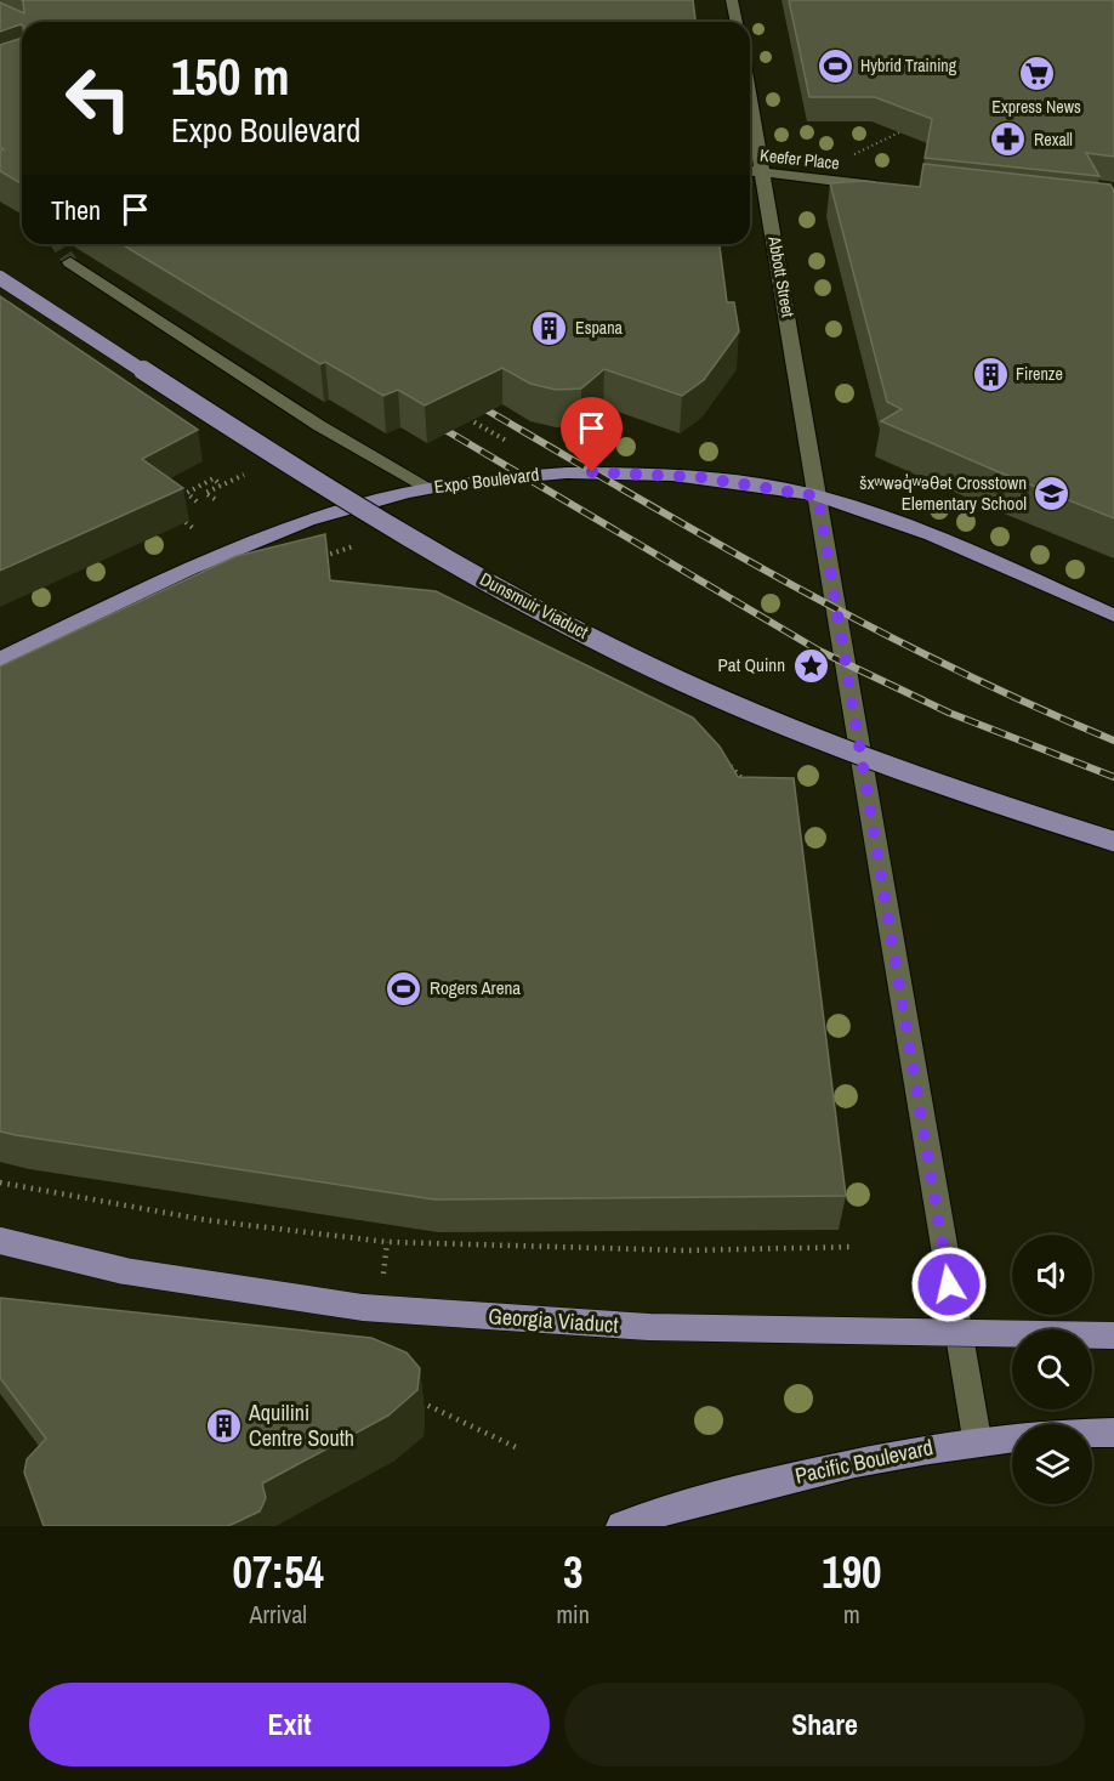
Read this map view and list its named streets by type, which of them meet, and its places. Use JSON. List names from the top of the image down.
{
  "streets": {
    "main road": [
      "Expo Boulevard",
      "Dunsmuir Viaduct",
      "Georgia Viaduct",
      "Pacific Boulevard"
    ],
    "street": ["Keefer Place", "Abbott Street"]
  },
  "crossings": [
    ["Keefer Place", "Abbott Street"],
    ["Abbott Street", "Expo Boulevard"],
    ["Abbott Street", "Pacific Boulevard"]
  ],
  "places": {
    "sports": ["Hybrid Training", "Rogers Arena"],
    "supermarket": ["Express News"],
    "pharmacy": ["Rexall"],
    "building": ["Espana", "Firenze", "Aquilini Centre South"],
    "school or university": ["šxʷwəq̓ʷəθət Crosstown Elementary School"],
    "place": ["Pat Quinn"]
  },
  "page": {
    "turn": ["150 m", "Expo Boulevard"],
    "then": "Then",
    "eta": [
      "07:54",
      "Arrival",
      "3",
      "min",
      "190",
      "m"
    ],
    "buttons": ["Exit", "Share"]
  }
}
